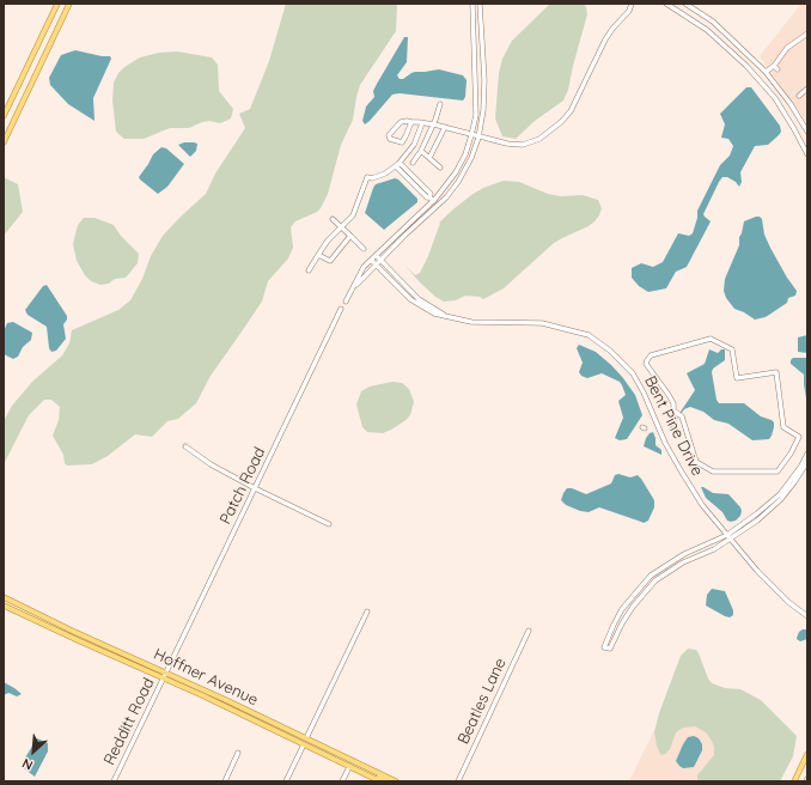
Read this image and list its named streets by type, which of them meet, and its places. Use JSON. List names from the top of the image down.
{
  "streets": {
    "main road": ["Hoffner Avenue"],
    "street": [
      "Bent Pine Drive",
      "Patch Road",
      "Beatles Lane",
      "Redditt Road"
    ]
  },
  "crossings": [
    ["Patch Road", "Hoffner Avenue"],
    ["Patch Road", "Redditt Road"],
    ["Hoffner Avenue", "Redditt Road"]
  ],
  "north": "bottom left"
}
